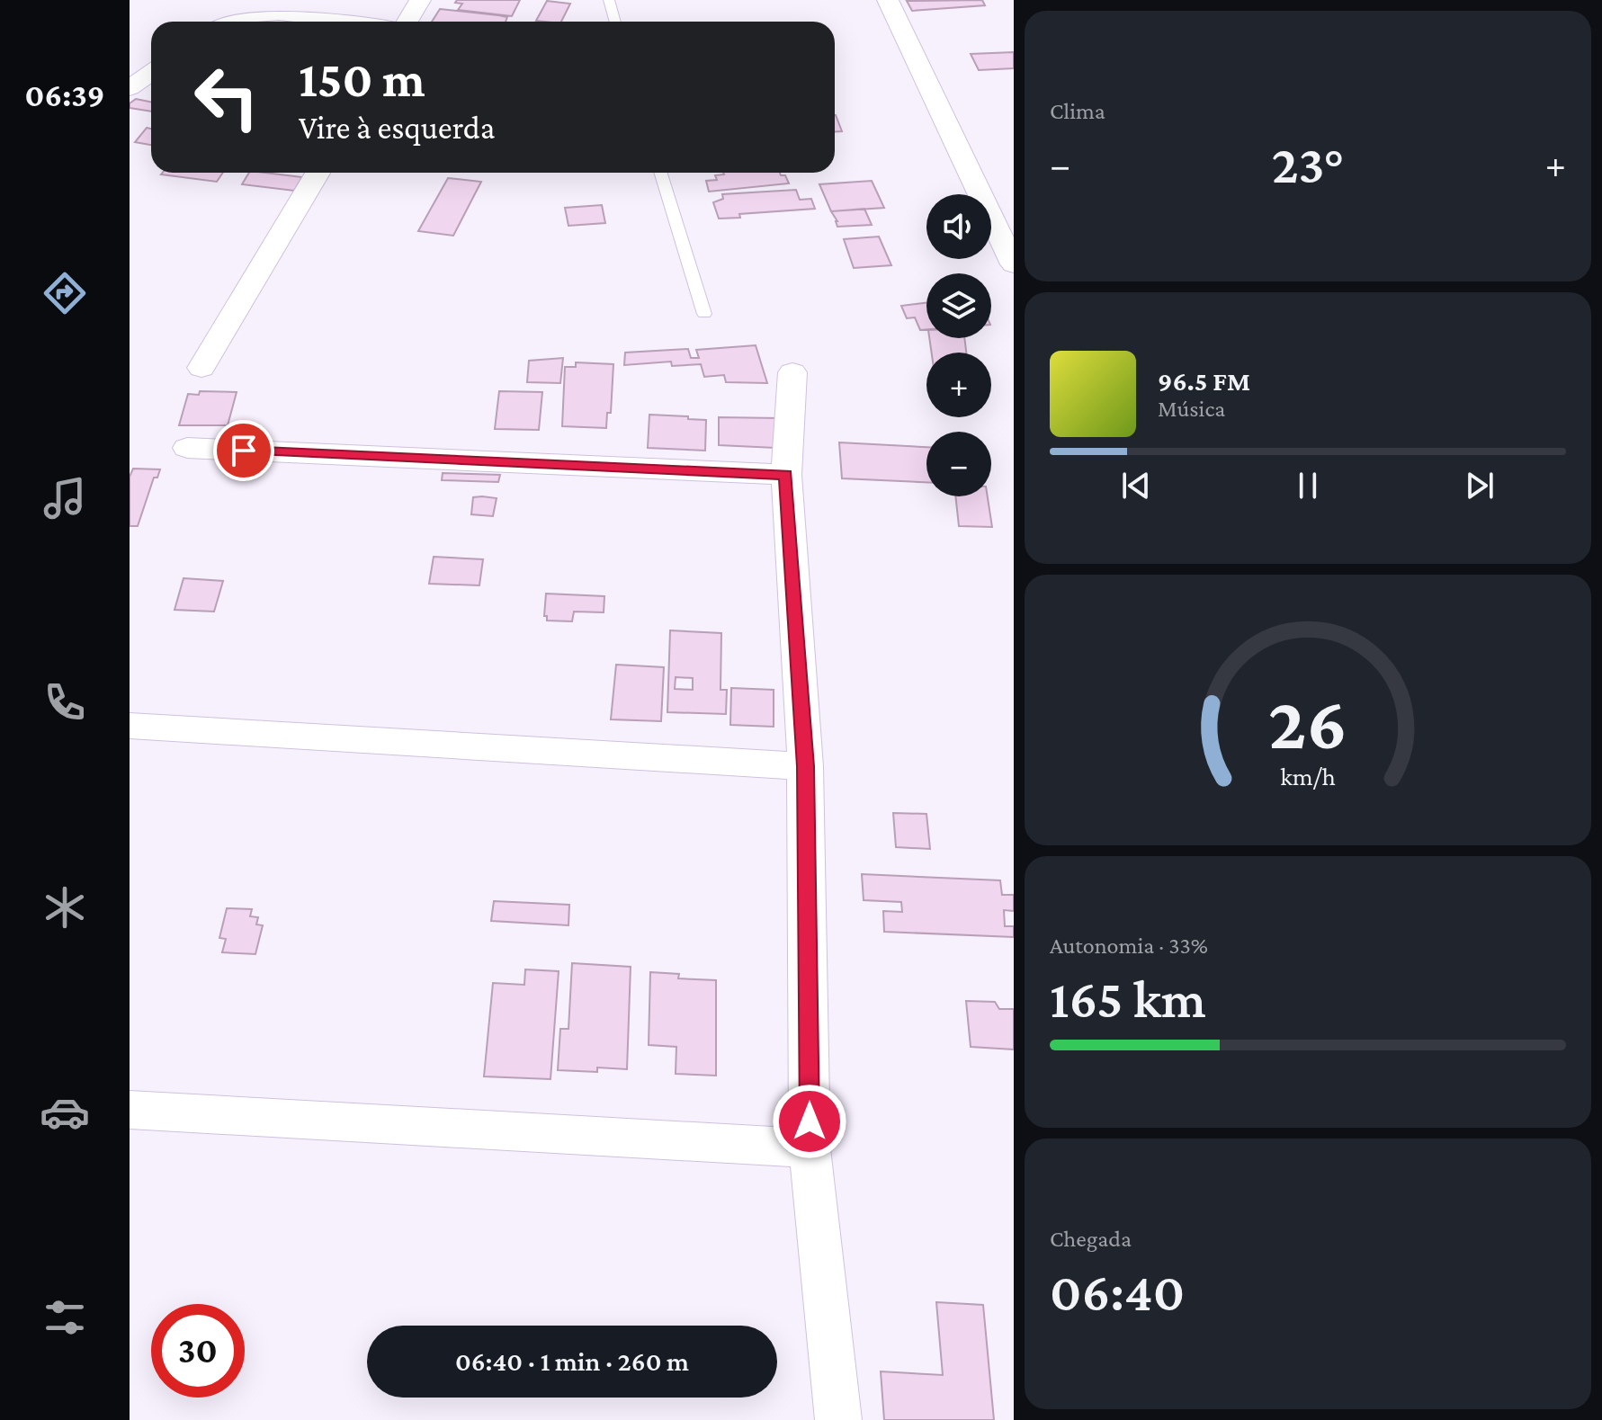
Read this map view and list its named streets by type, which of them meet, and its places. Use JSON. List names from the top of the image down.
{
  "page": {
    "tabs": "06:39",
    "tile": [
      "Clima",
      ["Autonomia · 33%", "165 km"],
      ["Chegada", "06:40"]
    ],
    "turn": ["150 m", "Vire à esquerda"],
    "heat": ["−", "23°", "+"],
    "map_buttons": ["+", "−"],
    "song": ["96.5 FM", "Música"],
    "limit": "30",
    "trip": "06:40 · 1 min · 260 m",
    "gauge": ["26", "km/h"]
  }
}
